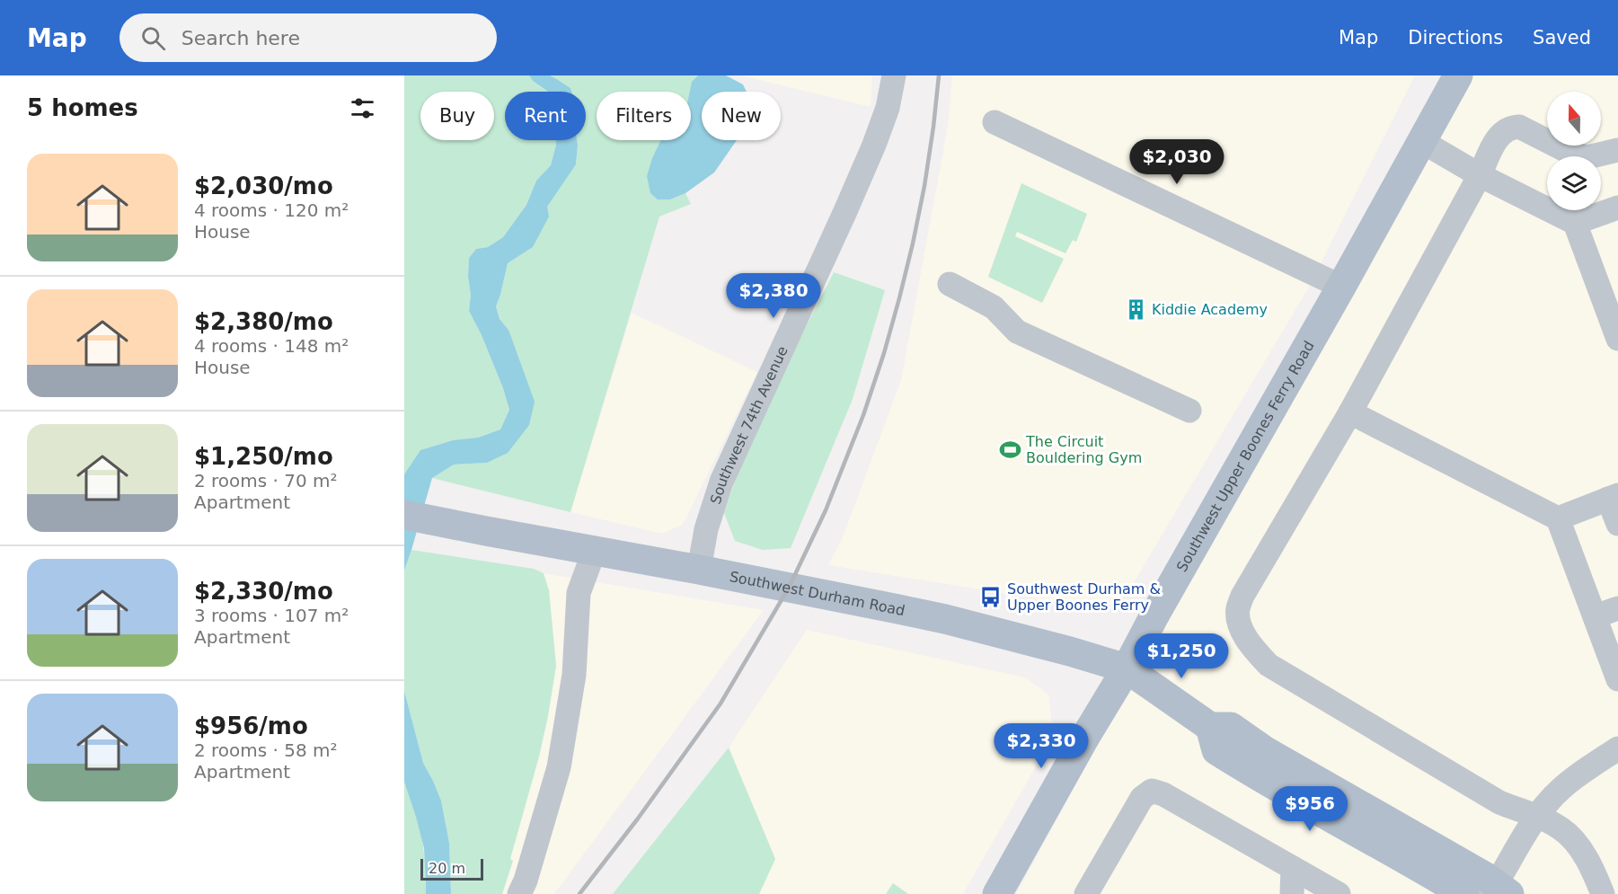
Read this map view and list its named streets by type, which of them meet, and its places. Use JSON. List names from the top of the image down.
{
  "streets": {
    "main road": ["Southwest Upper Boones Ferry Road", "Southwest Durham Road"],
    "street": ["Southwest 74th Avenue"]
  },
  "crossings": [
    ["Southwest 74th Avenue", "Southwest Durham Road"],
    ["Southwest Upper Boones Ferry Road", "Southwest Durham Road"]
  ],
  "places": {
    "building": ["Kiddie Academy"],
    "sports": ["The Circuit Bouldering Gym"],
    "bus stop": ["Southwest Durham & Upper Boones Ferry"]
  },
  "scale_bar": "20 m",
  "north": "top",
  "page": {
    "header": "Map",
    "search": "Search here",
    "nav": ["Map", "Directions", "Saved"],
    "heading": "5 homes",
    "chip": [
      "Buy",
      "Rent",
      "Filters",
      "New"
    ],
    "price": [
      "$2,030",
      "$2,380",
      "$1,250",
      "$2,330",
      "$956"
    ],
    "list": [
      {
        "name": "$2,030/mo",
        "note": "4 rooms · 120 m² · House"
      },
      {
        "name": "$2,380/mo",
        "note": "4 rooms · 148 m² · House"
      },
      {
        "name": "$1,250/mo",
        "note": "2 rooms · 70 m² · Apartment"
      },
      {
        "name": "$2,330/mo",
        "note": "3 rooms · 107 m² · Apartment"
      },
      {
        "name": "$956/mo",
        "note": "2 rooms · 58 m² · Apartment"
      }
    ],
    "scale": "20 m"
  }
}
